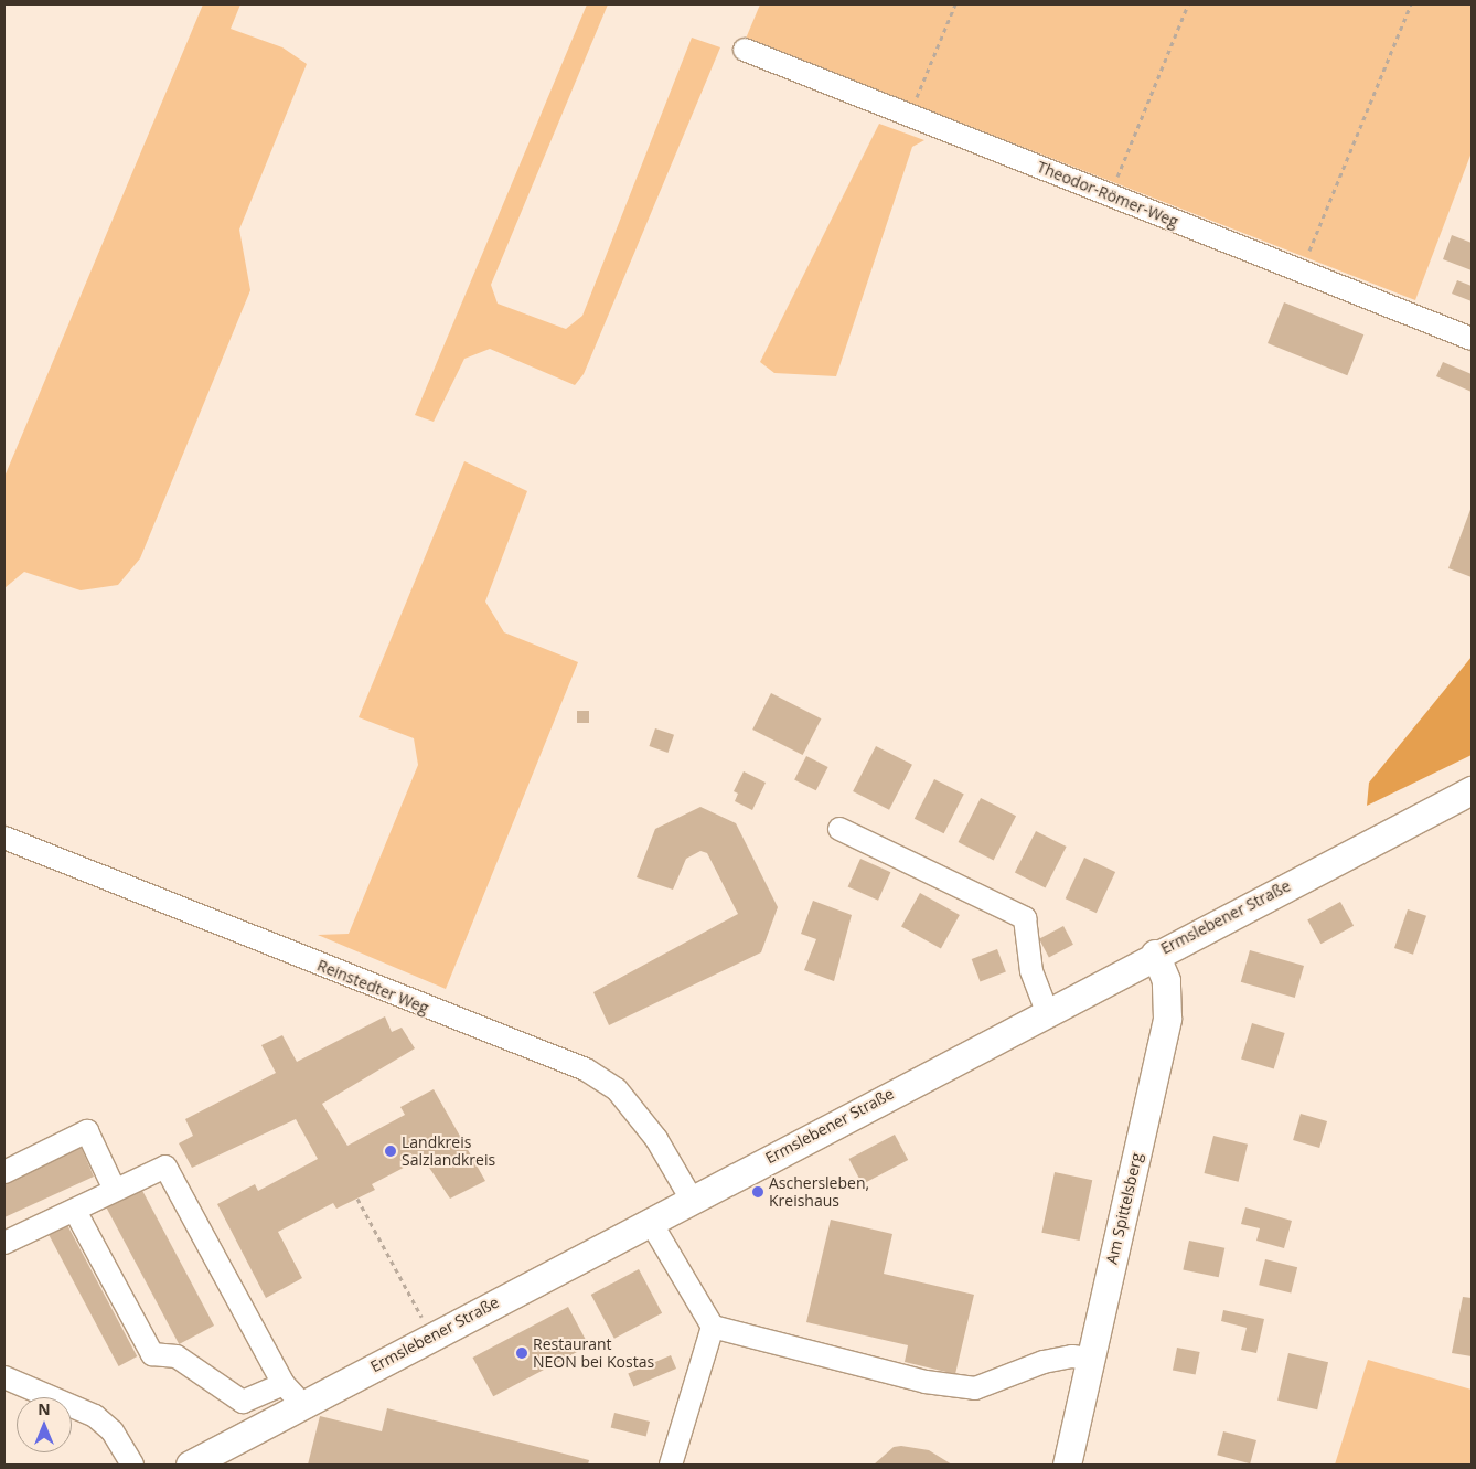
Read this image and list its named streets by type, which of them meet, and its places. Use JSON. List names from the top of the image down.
{
  "streets": {
    "main road": ["Ermslebener Straße", "Am Spittelsberg"],
    "street": ["Theodor-Römer-Weg", "Reinstedter Weg"]
  },
  "crossings": [
    ["Ermslebener Straße", "Reinstedter Weg"],
    ["Ermslebener Straße", "Am Spittelsberg"]
  ],
  "places": ["Landkreis Salzlandkreis", "Aschersleben, Kreishaus", "Restaurant NEON bei Kostas"],
  "north": "top"
}
